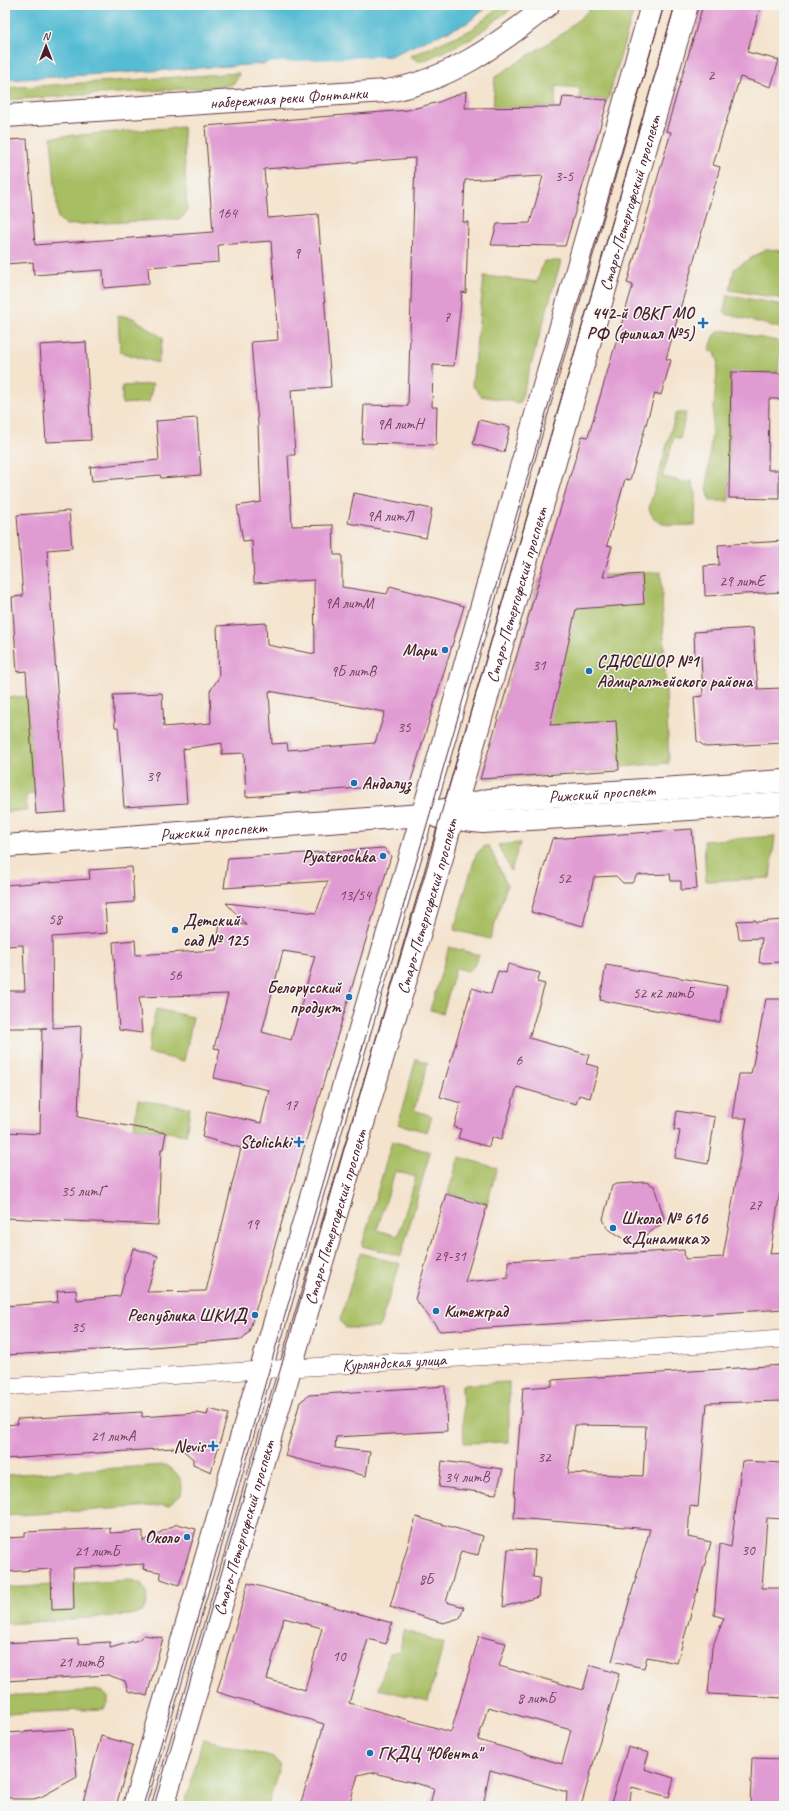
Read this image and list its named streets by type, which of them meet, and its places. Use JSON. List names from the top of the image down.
{
  "streets": {
    "main road": ["набережная реки Фонтанки", "Старо-Петергофский проспект", "Рижский проспект"],
    "street": ["Курляндская улица"]
  },
  "crossings": [
    ["Старо-Петергофский проспект", "Рижский проспект"],
    ["Старо-Петергофский проспект", "Курляндская улица"]
  ],
  "places": {
    "health": ["442-й ОВКГ МО РФ (филиал №5)", "Stolichki", "Nevis"],
    "other": [
      "Мари",
      "СДЮСШОР №1 Адмиралтейского района",
      "Андалуз",
      "Pyaterochka",
      "Детский сад № 125",
      "Белорусский продукт",
      "Школа № 616 «Динамика»",
      "Китежград",
      "Республика ШКИД",
      "Около",
      "ГКДЦ \"Ювента\""
    ]
  },
  "house_numbers": [
    "2",
    "3-5",
    "164",
    "9",
    "7",
    "9А литН",
    "9А литЛ",
    "29 литЕ",
    "9А литМ",
    "31",
    "9Б литВ",
    "35",
    "39",
    "52",
    "13/54",
    "58",
    "56",
    "52 к2 литБ",
    "6",
    "17",
    "35 литГ",
    "27",
    "19",
    "29-31",
    "35",
    "21 литА",
    "32",
    "34 литВ",
    "30",
    "21 литБ",
    "8Б",
    "10",
    "21 литВ",
    "8 литБ"
  ],
  "north": "top"
}
